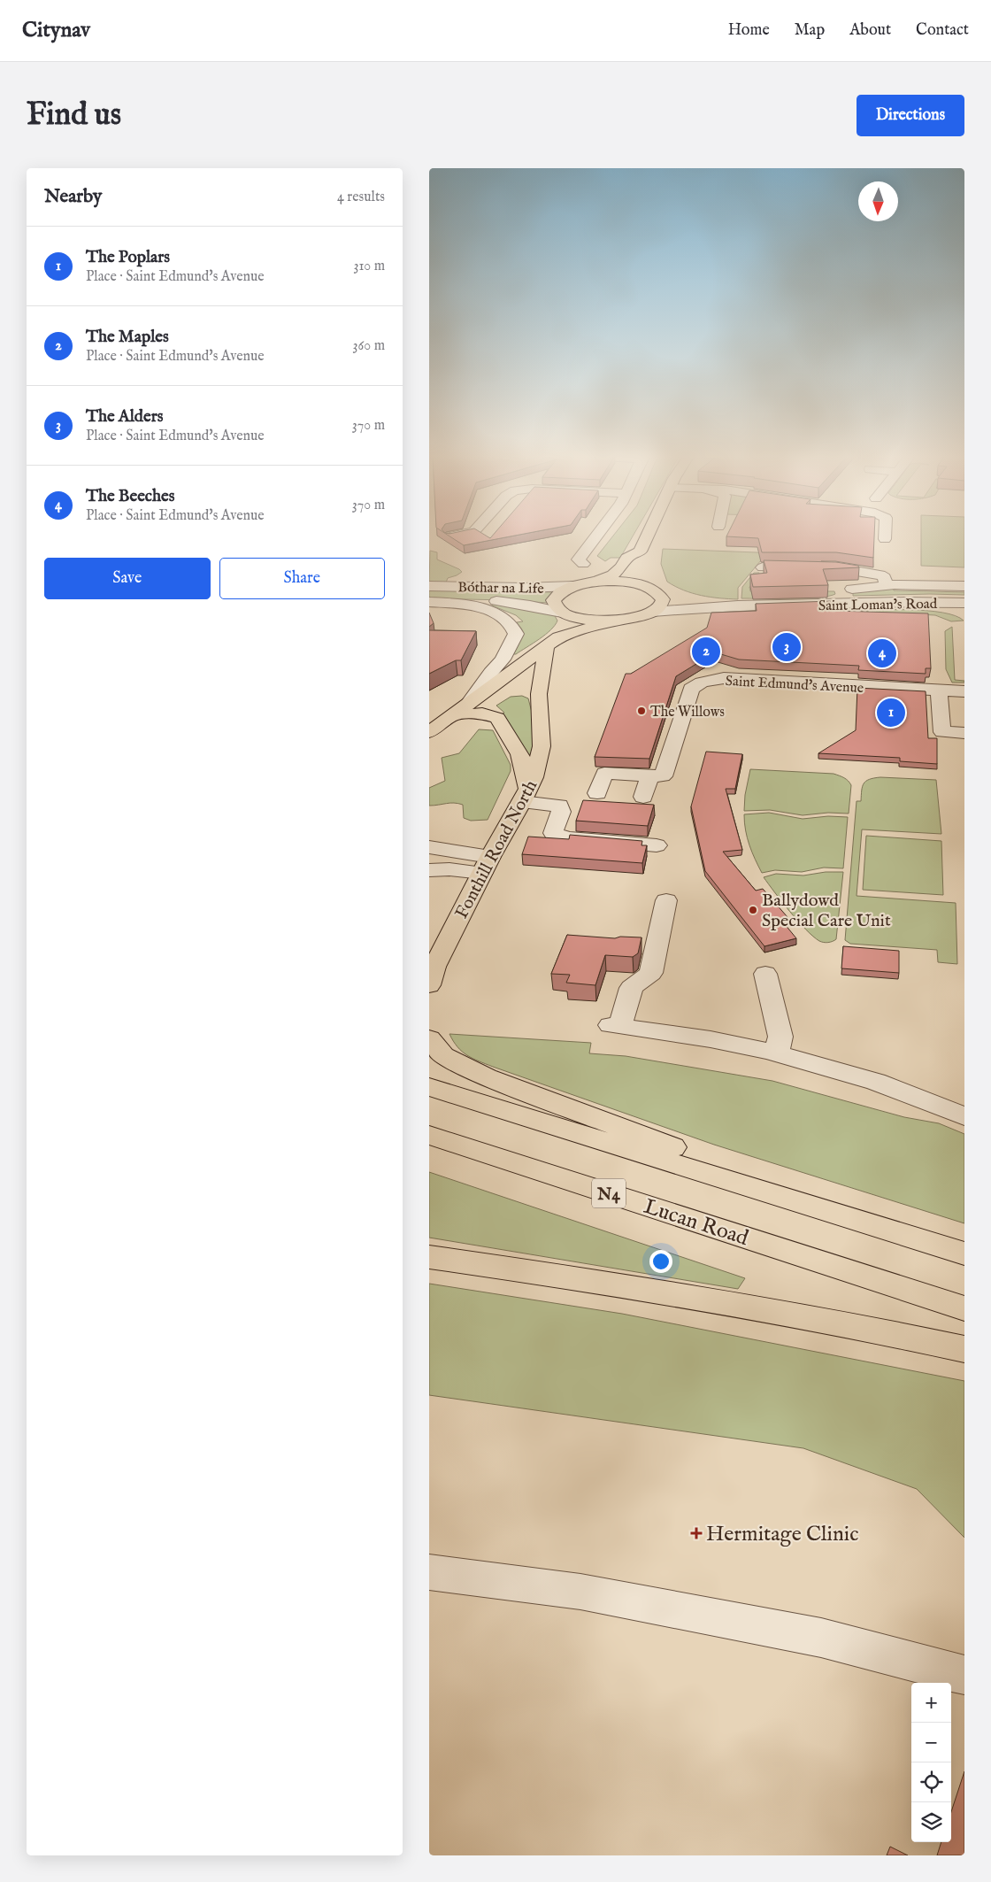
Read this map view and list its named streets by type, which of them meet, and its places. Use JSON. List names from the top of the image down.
{
  "streets": {
    "main road": ["Fonthill Road North", "N4", "Lucan Road"],
    "street": ["Bóthar na Life", "Saint Loman's Road", "Saint Edmund's Avenue"]
  },
  "crossings": [
    ["Bóthar na Life", "Fonthill Road North"],
    ["Saint Loman's Road", "Fonthill Road North"]
  ],
  "places": {
    "other": ["The Willows", "Ballydowd Special Care Unit"],
    "health": ["Hermitage Clinic"]
  },
  "north": "bottom",
  "page": {
    "header": "Citynav",
    "nav": [
      "Home",
      "Map",
      "About",
      "Contact"
    ],
    "buttons": [
      "Directions",
      ["Save", "Share"]
    ],
    "title": "Find us",
    "heading": ["Nearby", "4 results"],
    "list": [
      {
        "mark": "1",
        "name": "The Poplars",
        "note": "Place · Saint Edmund's Avenue",
        "value": "310 m"
      },
      {
        "mark": "2",
        "name": "The Maples",
        "note": "Place · Saint Edmund's Avenue",
        "value": "360 m"
      },
      {
        "mark": "3",
        "name": "The Alders",
        "note": "Place · Saint Edmund's Avenue",
        "value": "370 m"
      },
      {
        "mark": "4",
        "name": "The Beeches",
        "note": "Place · Saint Edmund's Avenue",
        "value": "370 m"
      }
    ],
    "pins": [
      "3",
      "2",
      "4",
      "1"
    ],
    "map_buttons": ["+", "−"]
  }
}
